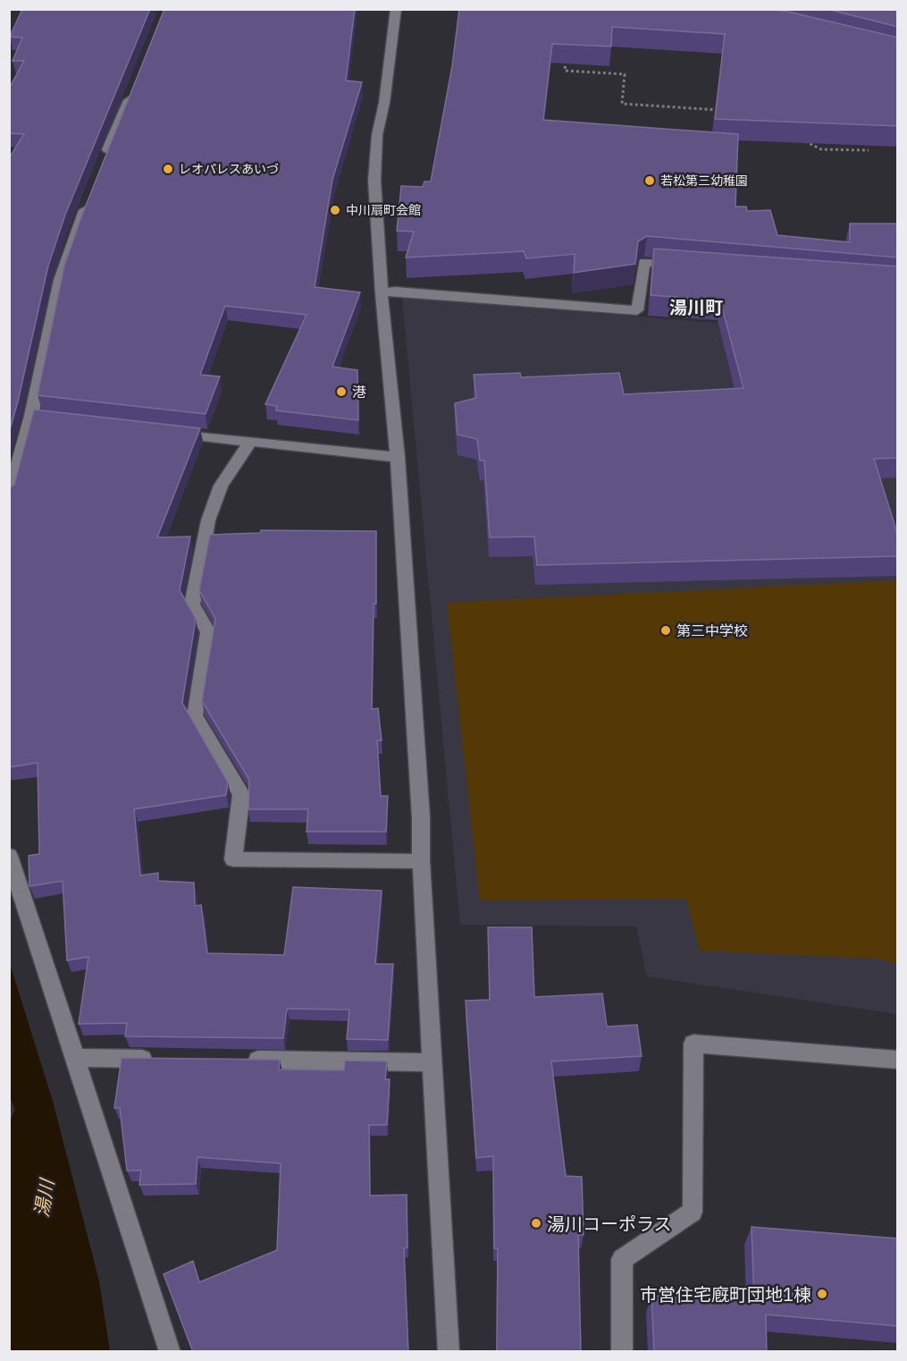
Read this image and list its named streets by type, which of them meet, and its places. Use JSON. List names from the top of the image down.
{
  "districts": ["湯川町"],
  "water": ["湯川"],
  "places": [
    "レオパレスあいづ",
    "若松第三幼稚園",
    "中川扇町会館",
    "港",
    "第三中学校",
    "湯川コーポラス",
    "市営住宅廐町団地1棟"
  ]
}
